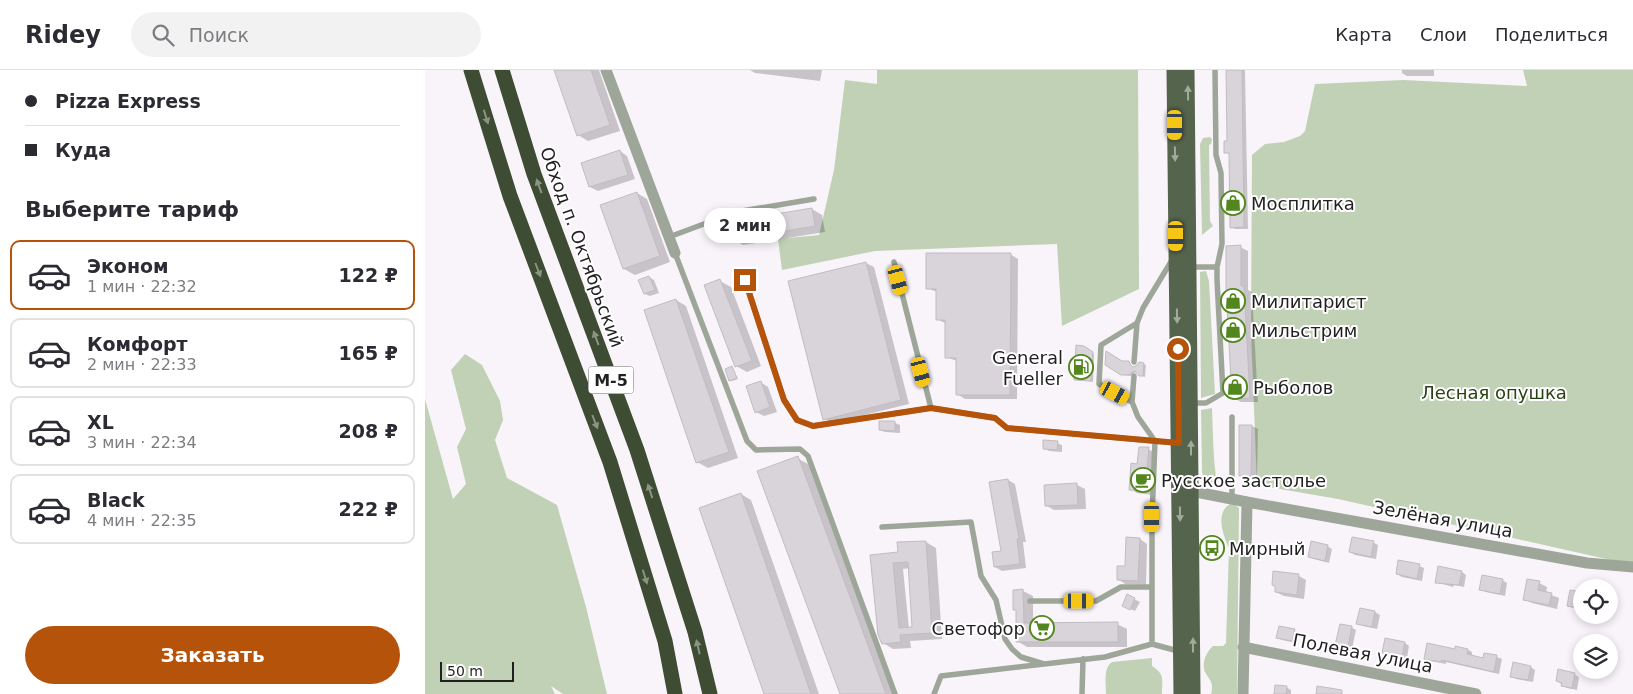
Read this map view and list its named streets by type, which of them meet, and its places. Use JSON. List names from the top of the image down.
{
  "streets": {
    "highway": ["Обход п. Октябрьский", "М-5"],
    "street": ["Зелёная улица", "Полевая улица"]
  },
  "parks": ["Лесная опушка"],
  "places": {
    "shop": [
      "Мосплитка",
      "Милитарист",
      "Мильстрим",
      "Рыболов"
    ],
    "fuel station": ["General Fueller"],
    "cafe": ["Русское застолье"],
    "bus stop": ["Мирный"],
    "supermarket": ["Светофор"]
  },
  "scale_bar": "50 m",
  "page": {
    "header": "Ridey",
    "search": "Поиск",
    "nav": ["Карта", "Слои", "Поделиться"],
    "banner": ["Pizza Express", "Куда"],
    "heading": "Выберите тариф",
    "bubble": "2 мин",
    "list": [
      {
        "name": "Эконом",
        "note": "1 мин · 22:32",
        "value": "122 ₽"
      },
      {
        "name": "Комфорт",
        "note": "2 мин · 22:33",
        "value": "165 ₽"
      },
      {
        "name": "XL",
        "note": "3 мин · 22:34",
        "value": "208 ₽"
      },
      {
        "name": "Black",
        "note": "4 мин · 22:35",
        "value": "222 ₽"
      }
    ],
    "buttons": "Заказать",
    "scale": "50 m"
  }
}
